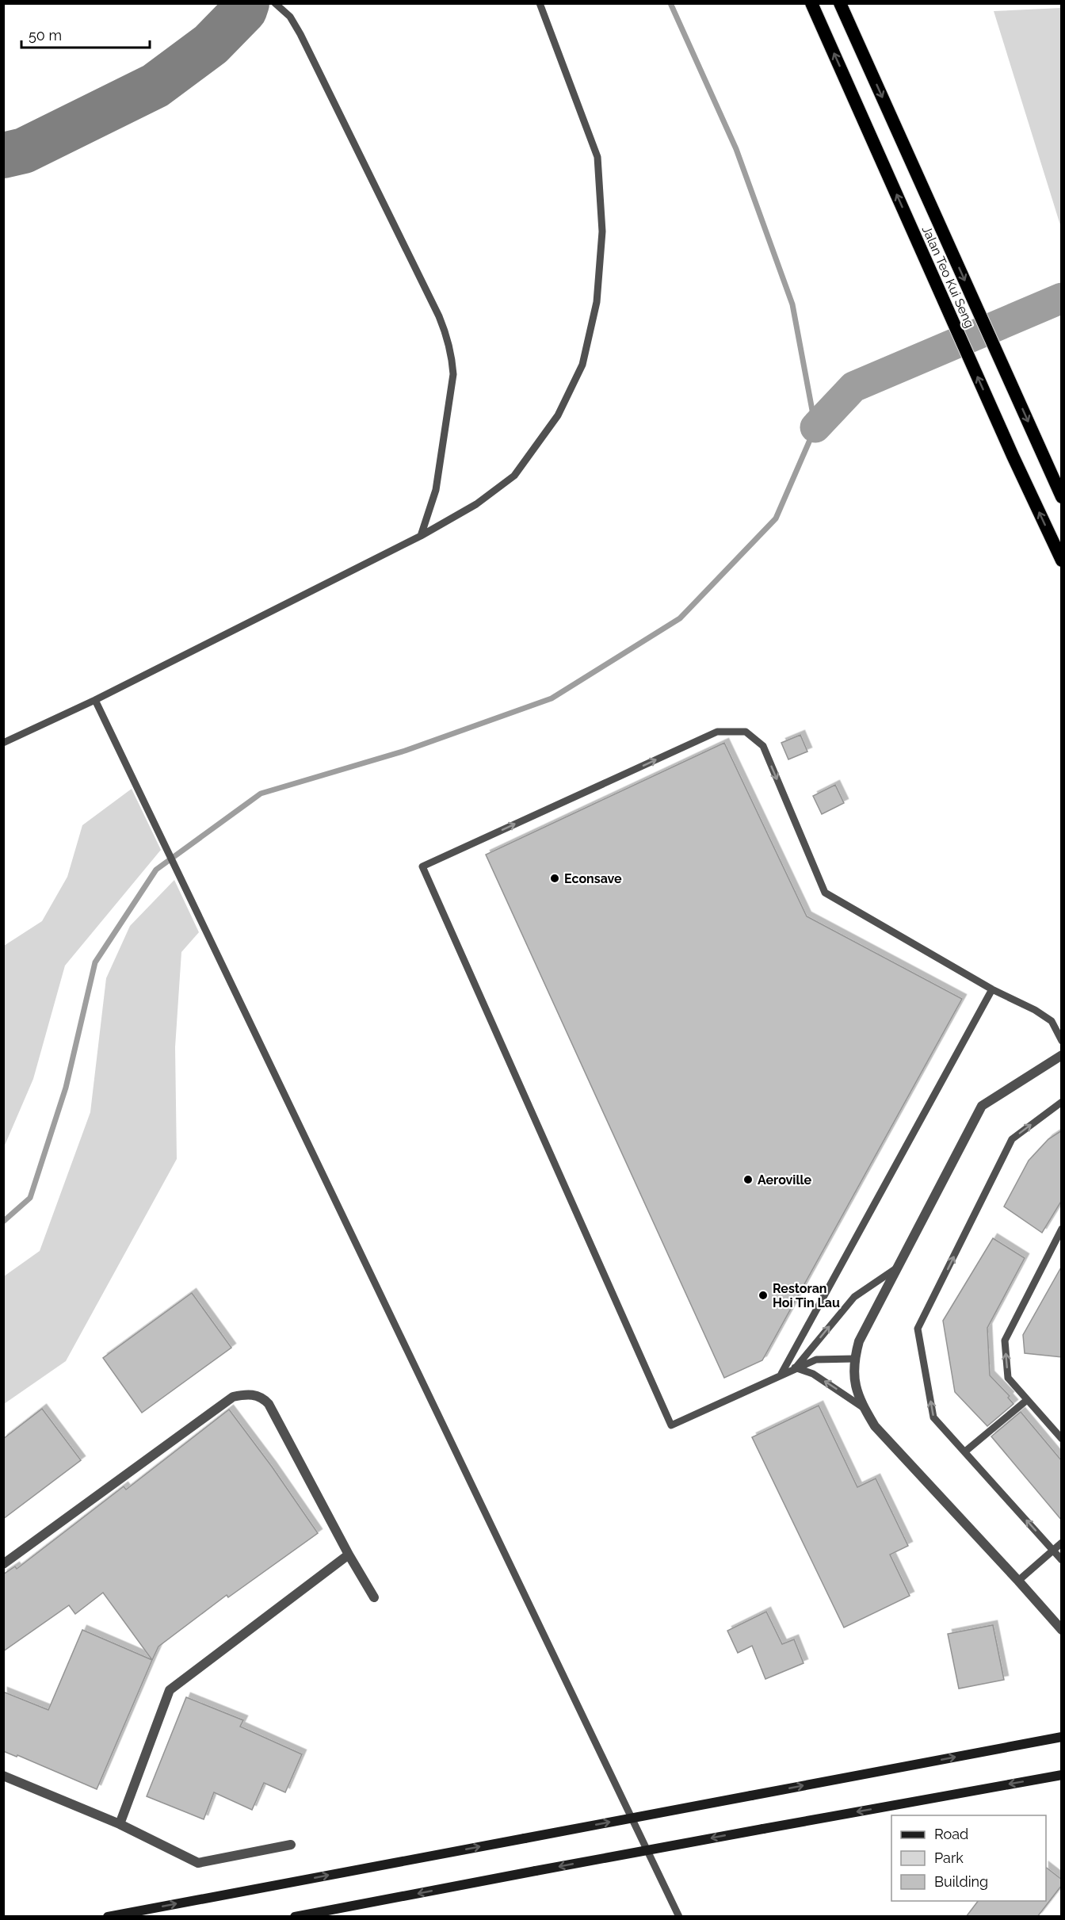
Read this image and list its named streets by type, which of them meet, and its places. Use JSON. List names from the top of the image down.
{
  "streets": {
    "highway": ["Jalan Teo Kui Seng"]
  },
  "places": ["Econsave", "Aeroville", "Restoran Hoi Tin Lau"],
  "legend": ["Road", "Park", "Building"],
  "scale_bar": "50 m"
}
